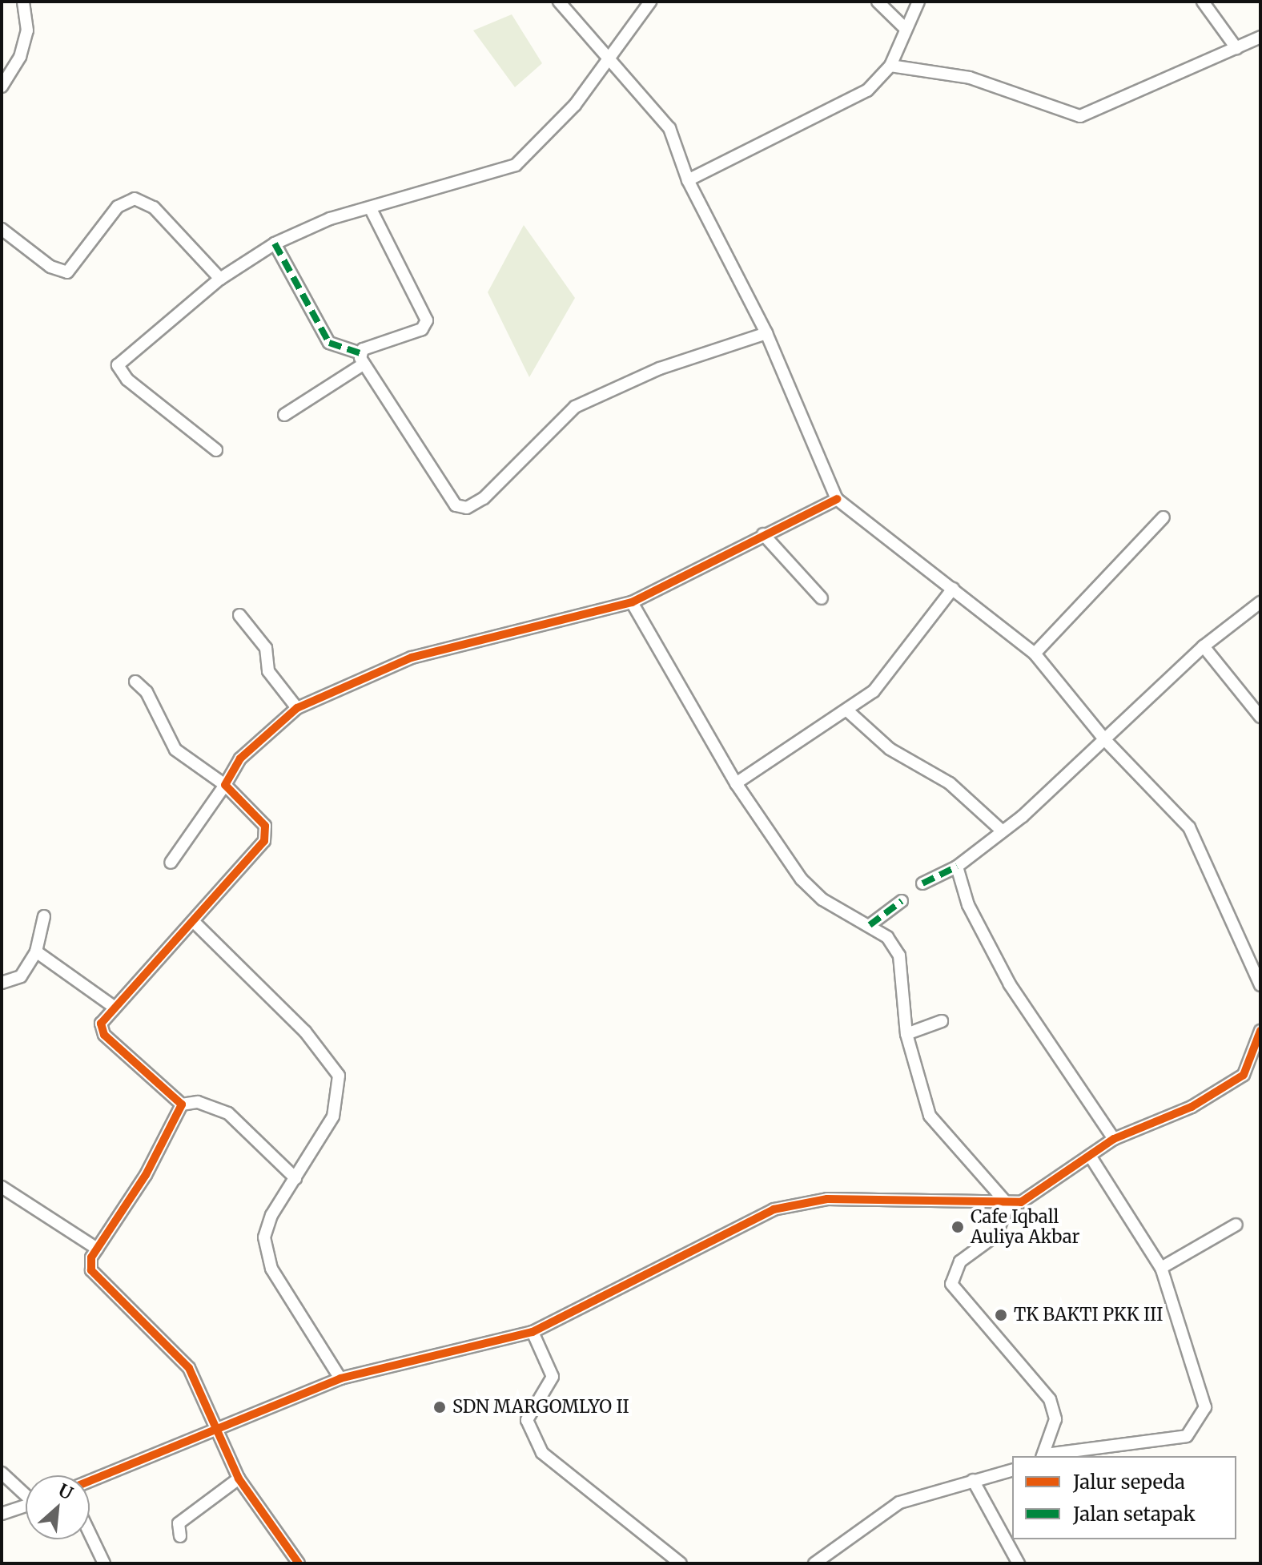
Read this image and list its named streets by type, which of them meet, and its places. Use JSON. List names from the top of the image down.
{
  "places": ["Cafe Iqball Auliya Akbar", "TK BAKTI PKK III", "SDN MARGOMLYO II"],
  "legend": ["Jalur sepeda", "Jalan setapak"],
  "north": "top right"
}
